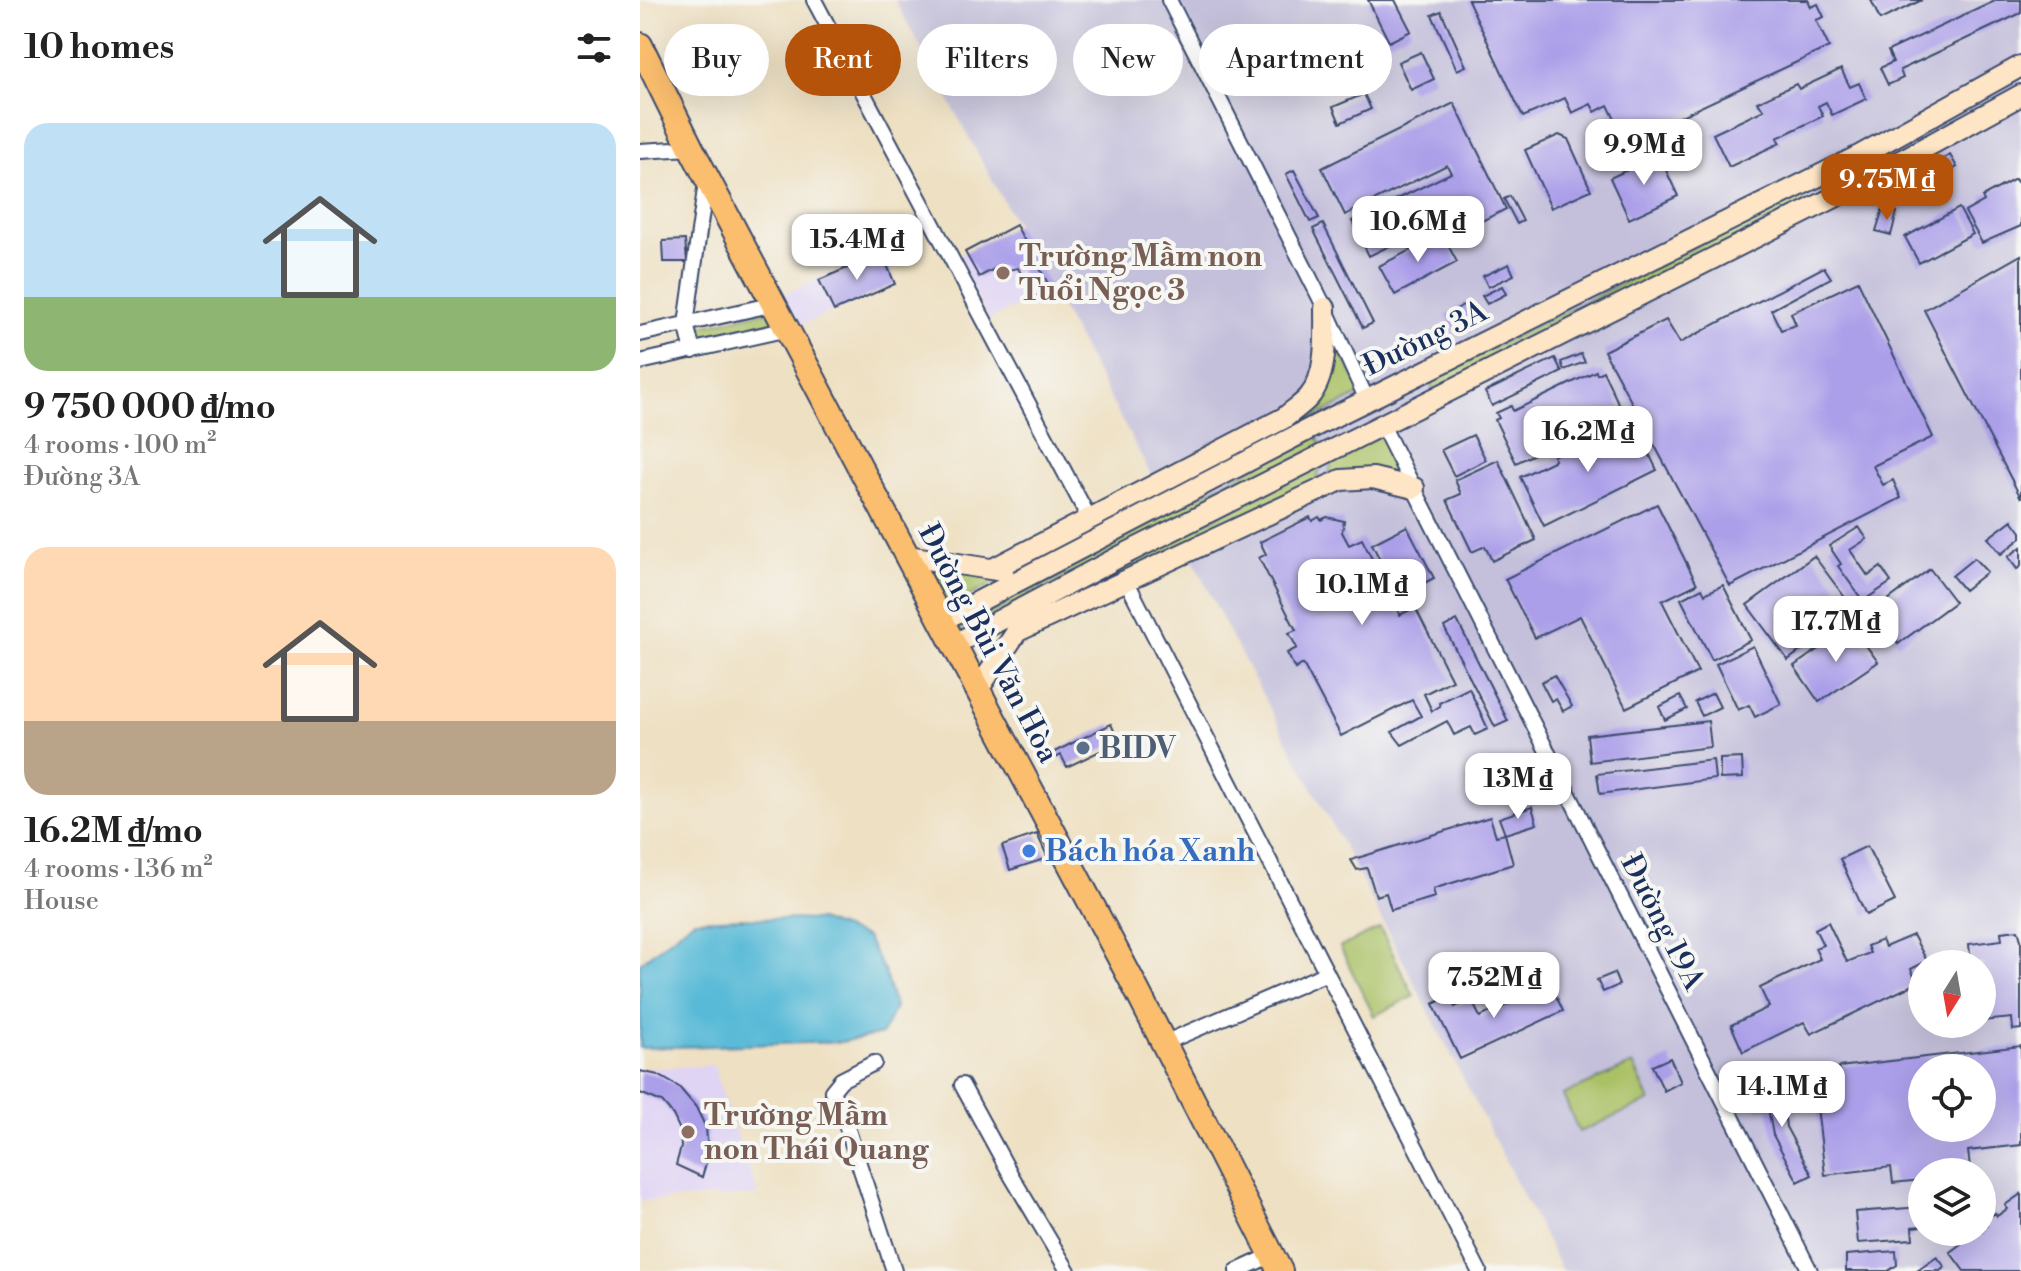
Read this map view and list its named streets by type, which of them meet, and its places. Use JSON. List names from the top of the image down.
{
  "streets": {
    "main road": ["Đường Bùi Văn Hòa"],
    "street": ["Đường 3A", "Đường 19A"]
  },
  "crossings": [
    ["Đường 3A", "Đường Bùi Văn Hòa"],
    ["Đường 3A", "Đường 19A"]
  ],
  "places": [
    "Trường Mầm non Tuổi Ngọc 3",
    "BIDV",
    "Bách hóa Xanh",
    "Trường Mầm non Thái Quang"
  ],
  "north": "bottom",
  "page": {
    "heading": "10 homes",
    "chip": [
      "Buy",
      "Rent",
      "Filters",
      "New",
      "Apartment"
    ],
    "list": [
      {
        "name": "9 750 000 ₫/mo",
        "note": "4 rooms · 100 m² · Đường 3A"
      },
      {
        "name": "16.2M ₫/mo",
        "note": "4 rooms · 136 m² · House"
      }
    ],
    "price": [
      "9.9M ₫",
      "9.75M ₫",
      "10.6M ₫",
      "15.4M ₫",
      "16.2M ₫",
      "10.1M ₫",
      "17.7M ₫",
      "13M ₫",
      "7.52M ₫",
      "14.1M ₫"
    ]
  }
}
